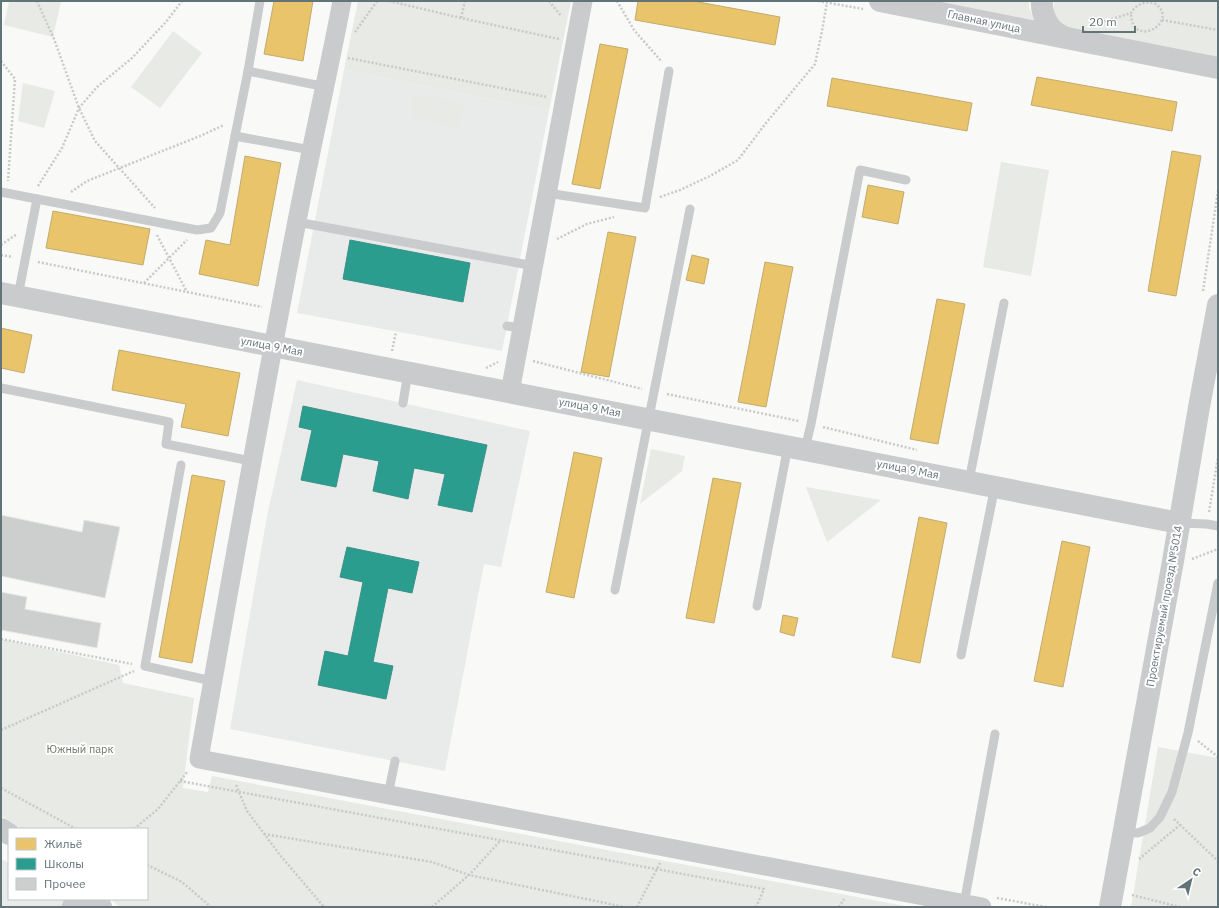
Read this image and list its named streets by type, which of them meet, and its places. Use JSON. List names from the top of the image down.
{
  "streets": {
    "street": ["Главная улица", "улица 9 Мая", "Проектируемый проезд №5014"]
  },
  "crossings": [
    ["улица 9 Мая", "Проектируемый проезд №5014"]
  ],
  "parks": ["Южный парк"],
  "legend": ["Жильё", "Школы", "Прочее"],
  "scale_bar": "20 m",
  "north": "top right"
}
